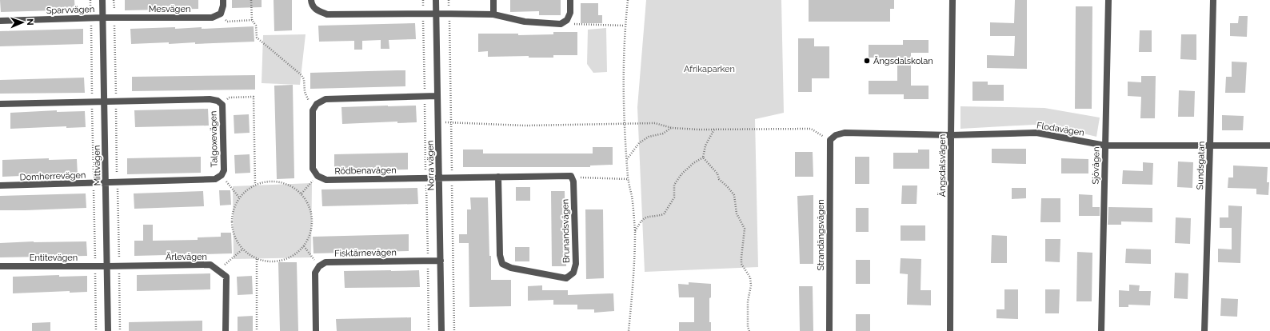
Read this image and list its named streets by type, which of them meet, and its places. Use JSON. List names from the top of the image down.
{
  "streets": {
    "street": [
      "Mesvägen",
      "Sparvvägen",
      "Flodavägen",
      "Talgoxevägen",
      "Mittvägen",
      "Norra vägen",
      "Ängsdalsvägen",
      "Sjövägen",
      "Sundsgatan",
      "Rödbenavägen",
      "Domherrevägen",
      "Brunandsvägen",
      "Strandängsvägen",
      "Fisktärnevägen",
      "Ärlevägen",
      "Entitevägen"
    ]
  },
  "crossings": [
    ["Mesvägen", "Sparvvägen"],
    ["Mesvägen", "Mittvägen"],
    ["Sparvvägen", "Mittvägen"],
    ["Flodavägen", "Ängsdalsvägen"],
    ["Flodavägen", "Sjövägen"],
    ["Flodavägen", "Sundsgatan"],
    ["Flodavägen", "Strandängsvägen"],
    ["Talgoxevägen", "Mittvägen"],
    ["Talgoxevägen", "Domherrevägen"],
    ["Mittvägen", "Domherrevägen"],
    ["Mittvägen", "Ärlevägen"],
    ["Mittvägen", "Entitevägen"],
    ["Norra vägen", "Rödbenavägen"],
    ["Norra vägen", "Fisktärnevägen"],
    ["Ärlevägen", "Entitevägen"]
  ],
  "parks": ["Afrikaparken"],
  "places": ["Ängsdalskolan"],
  "north": "right"
}
